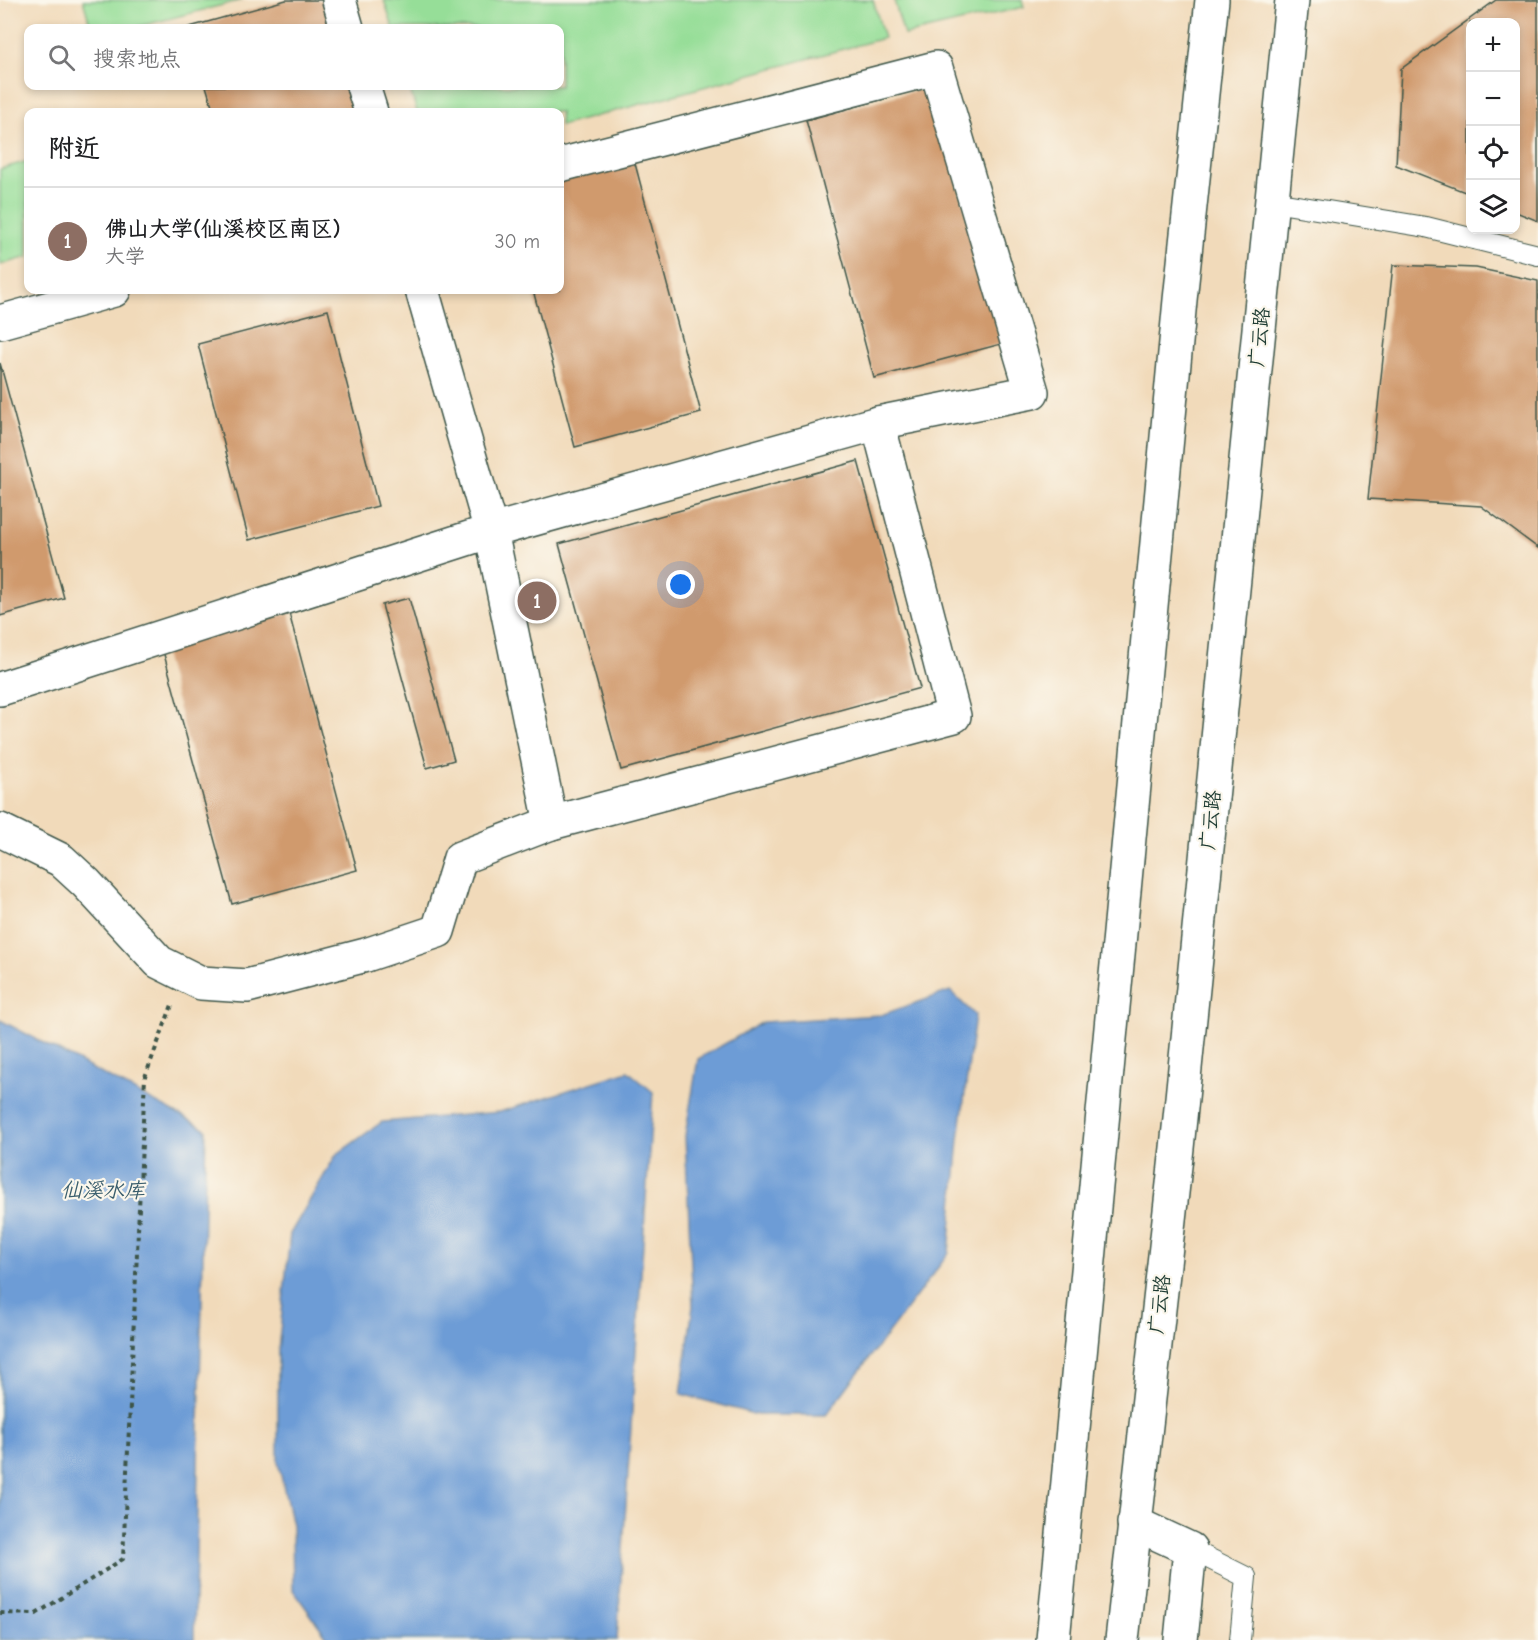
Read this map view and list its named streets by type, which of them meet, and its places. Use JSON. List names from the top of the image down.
{
  "streets": {
    "street": ["广云路"]
  },
  "water": ["仙溪水库"],
  "page": {
    "map_buttons": ["+", "−"],
    "search": "搜索地点",
    "heading": "附近",
    "list": [
      {
        "mark": "1",
        "name": "佛山大学(仙溪校区南区)",
        "note": "大学",
        "value": "30 m"
      }
    ],
    "pins": "1"
  }
}
